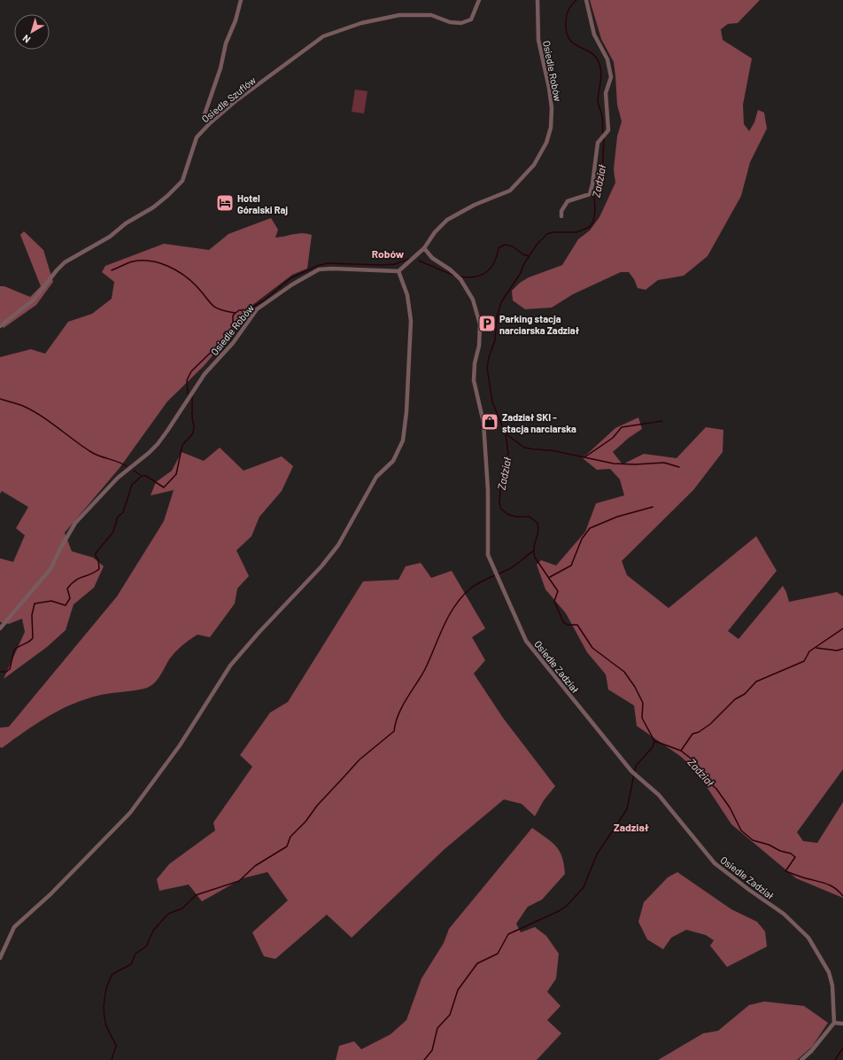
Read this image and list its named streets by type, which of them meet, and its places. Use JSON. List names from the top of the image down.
{
  "streets": {
    "street": ["Osiedle Robów", "Osiedle Szuflów", "Osiedle Zadział"]
  },
  "crossings": [
    ["Osiedle Robów", "Osiedle Zadział"]
  ],
  "districts": ["Robów", "Zadział"],
  "water": ["Zadział"],
  "places": {
    "hotel": ["Hotel Góralski Raj"],
    "parking": ["Parking stacja narciarska Zadział"],
    "shop": ["Zadział SKI - stacja narciarska"]
  },
  "north": "bottom left"
}
